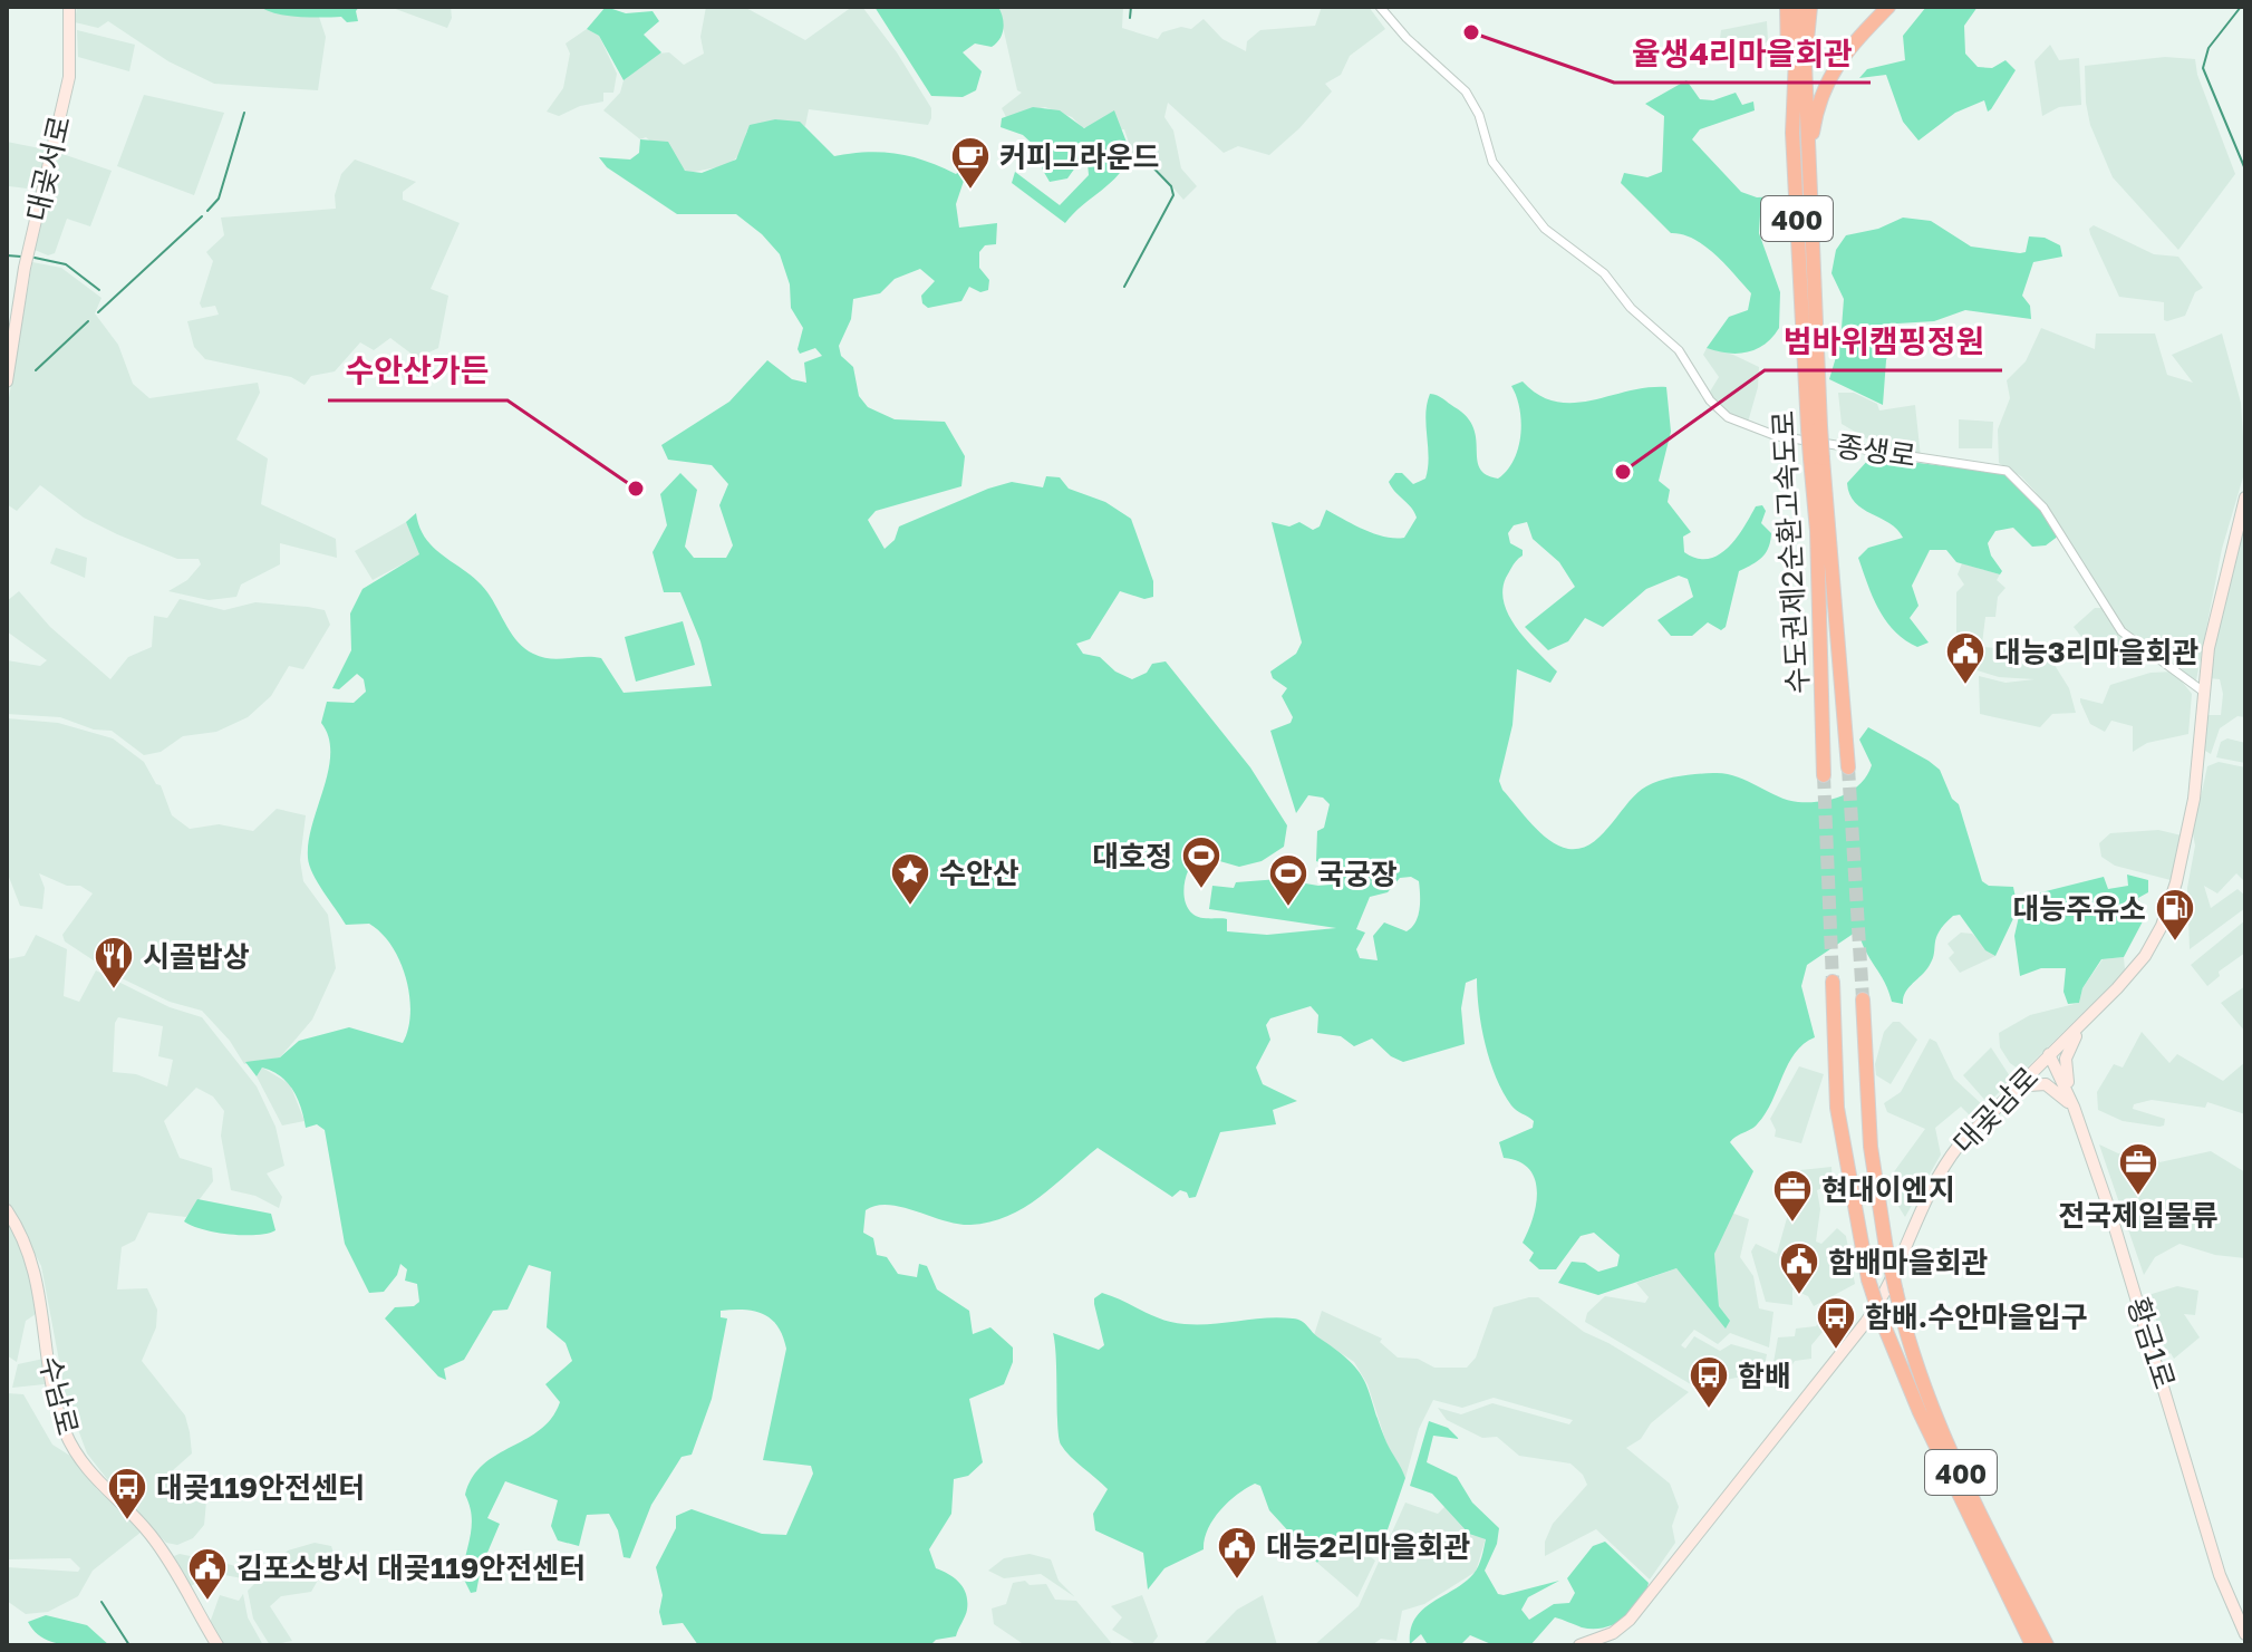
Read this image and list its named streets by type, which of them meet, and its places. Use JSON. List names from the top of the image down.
{
  "streets": {
    "highway": ["400", "수도권제2순환고속도로"],
    "street": [
      "대곶서로",
      "종생로",
      "대곶남로",
      "황금1로",
      "수남로"
    ]
  },
  "crossings": [
    ["종생로", "대곶남로"],
    ["대곶남로", "황금1로"]
  ],
  "places": {
    "other": ["율생4리마을회관", "범바위캠핑정원", "수안산가든"],
    "cafe": ["커피그라운드"],
    "public building": [
      "대능3리마을회관",
      "함배마을회관",
      "대능2리마을회관",
      "김포소방서 대곶119안전센터"
    ],
    "sports": ["대호정", "국궁장"],
    "place": ["수안산"],
    "fuel station": ["대능주유소"],
    "restaurant": ["시골밥상"],
    "office": ["전국제일물류", "현대이엔지"],
    "bus stop": ["함배.수안마을입구", "함배", "대곶119안전센터"]
  }
}
